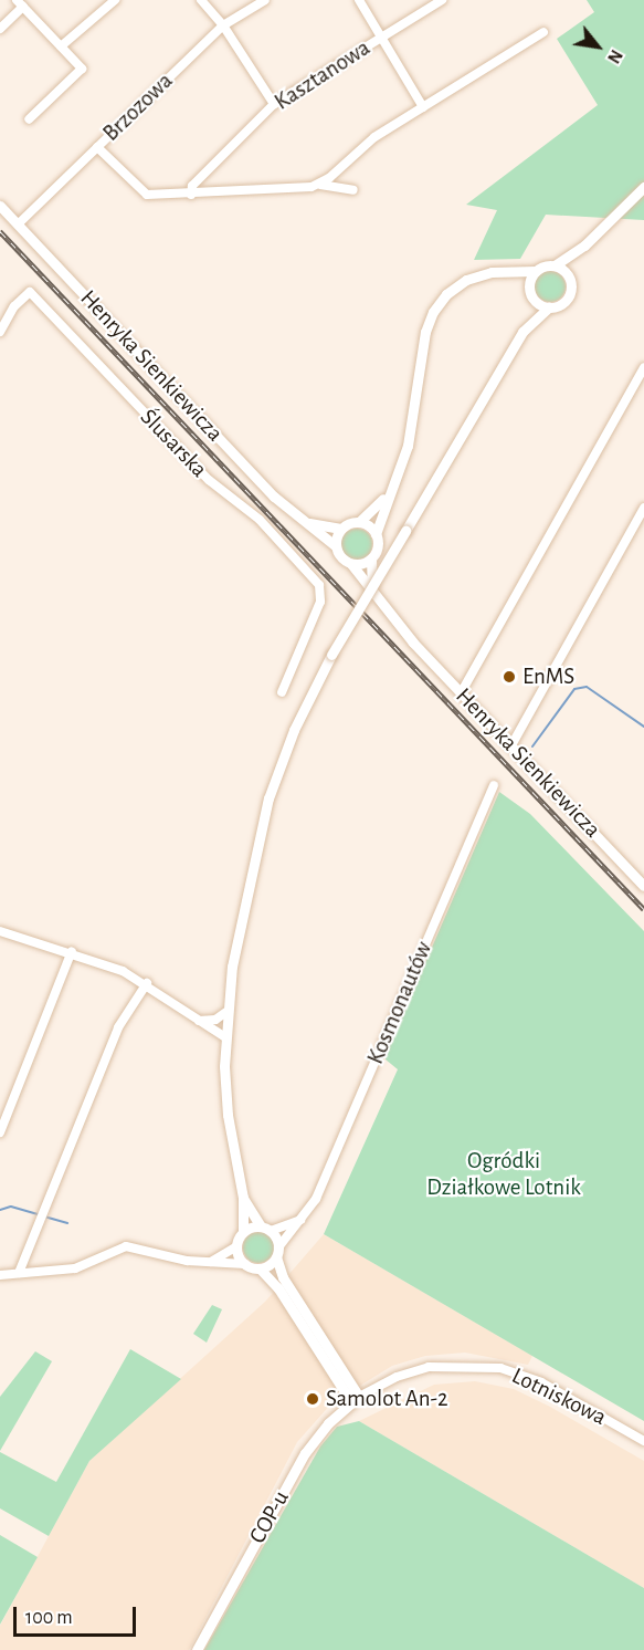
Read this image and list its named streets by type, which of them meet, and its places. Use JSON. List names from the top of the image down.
{
  "streets": {
    "main road": ["Henryka Sienkiewicza", "COP-u"],
    "street": [
      "Kasztanowa",
      "Brzozowa",
      "Ślusarska",
      "Kosmonautów",
      "Lotniskowa"
    ]
  },
  "crossings": [
    ["Brzozowa", "Henryka Sienkiewicza"],
    ["Lotniskowa", "COP-u"]
  ],
  "parks": ["Ogródki Działkowe Lotnik"],
  "places": ["EnMS", "Samolot An-2"],
  "scale_bar": "100 m",
  "north": "bottom right"
}
